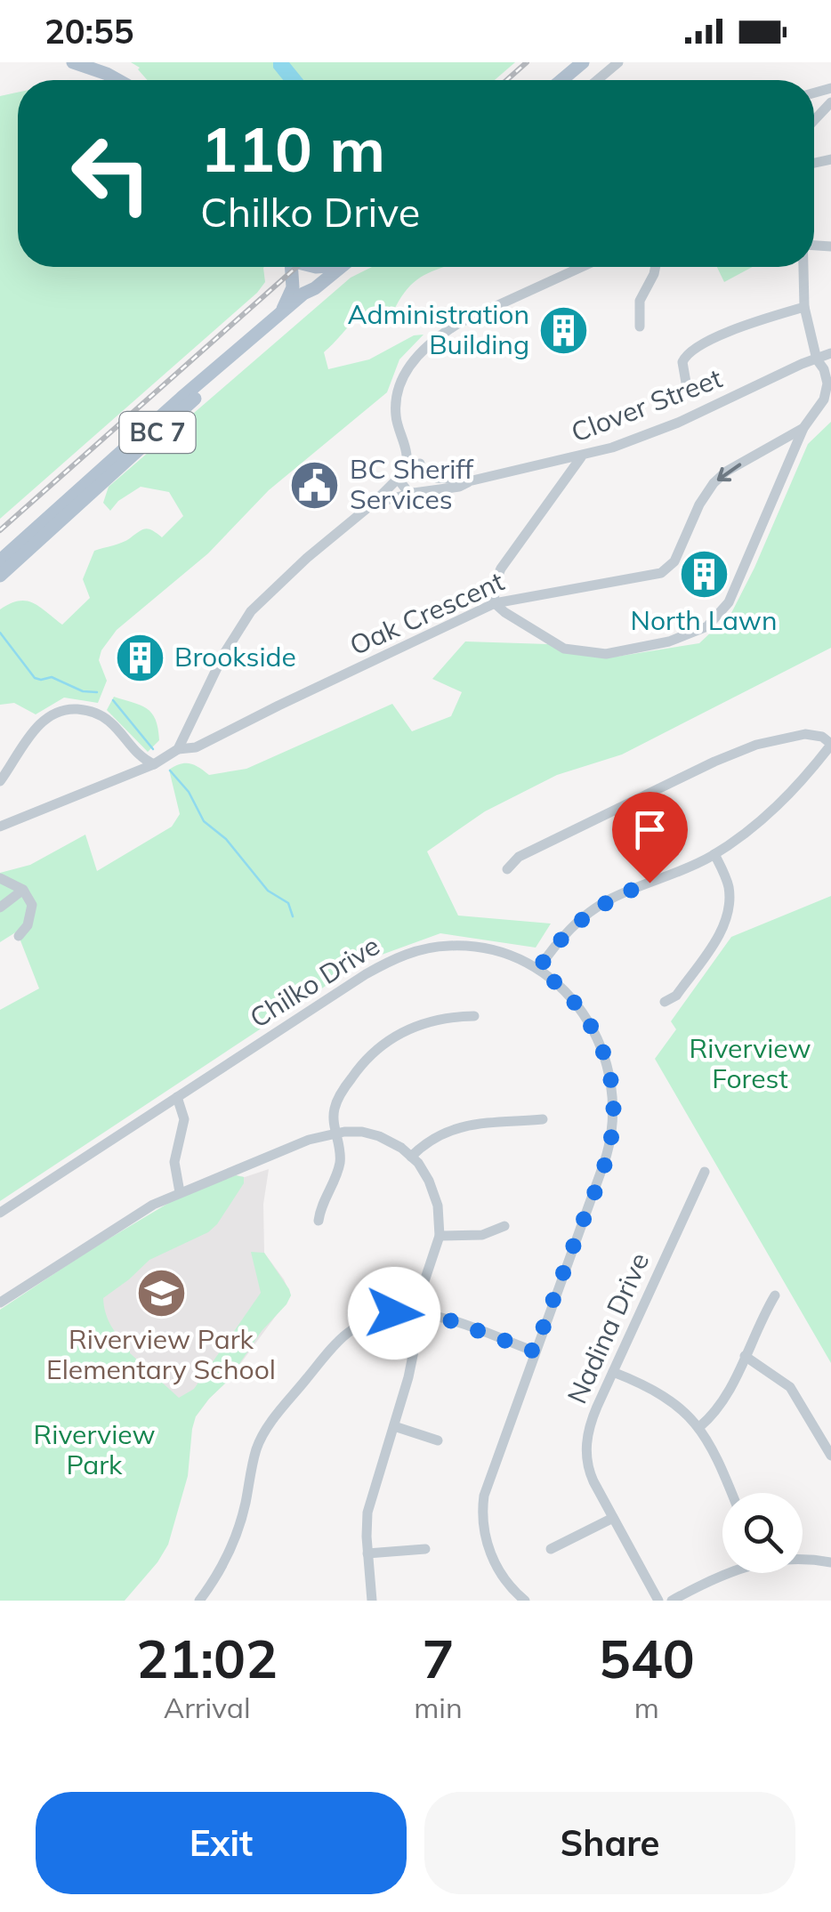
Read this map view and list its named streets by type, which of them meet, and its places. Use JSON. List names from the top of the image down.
{
  "streets": {
    "main road": ["BC 7"],
    "street": [
      "Clover Street",
      "Oak Crescent",
      "Chilko Drive",
      "Nadina Drive"
    ]
  },
  "crossings": [
    ["Clover Street", "Oak Crescent"]
  ],
  "parks": ["Riverview Forest", "Riverview Park"],
  "places": {
    "building": ["Administration Building", "North Lawn", "Brookside"],
    "public building": ["BC Sheriff Services"],
    "school or university": ["Riverview Park Elementary School"]
  },
  "page": {
    "status": "20:55",
    "turn": ["110 m", "Chilko Drive"],
    "eta": [
      "21:02",
      "Arrival",
      "7",
      "min",
      "540",
      "m"
    ],
    "buttons": ["Exit", "Share"]
  }
}
